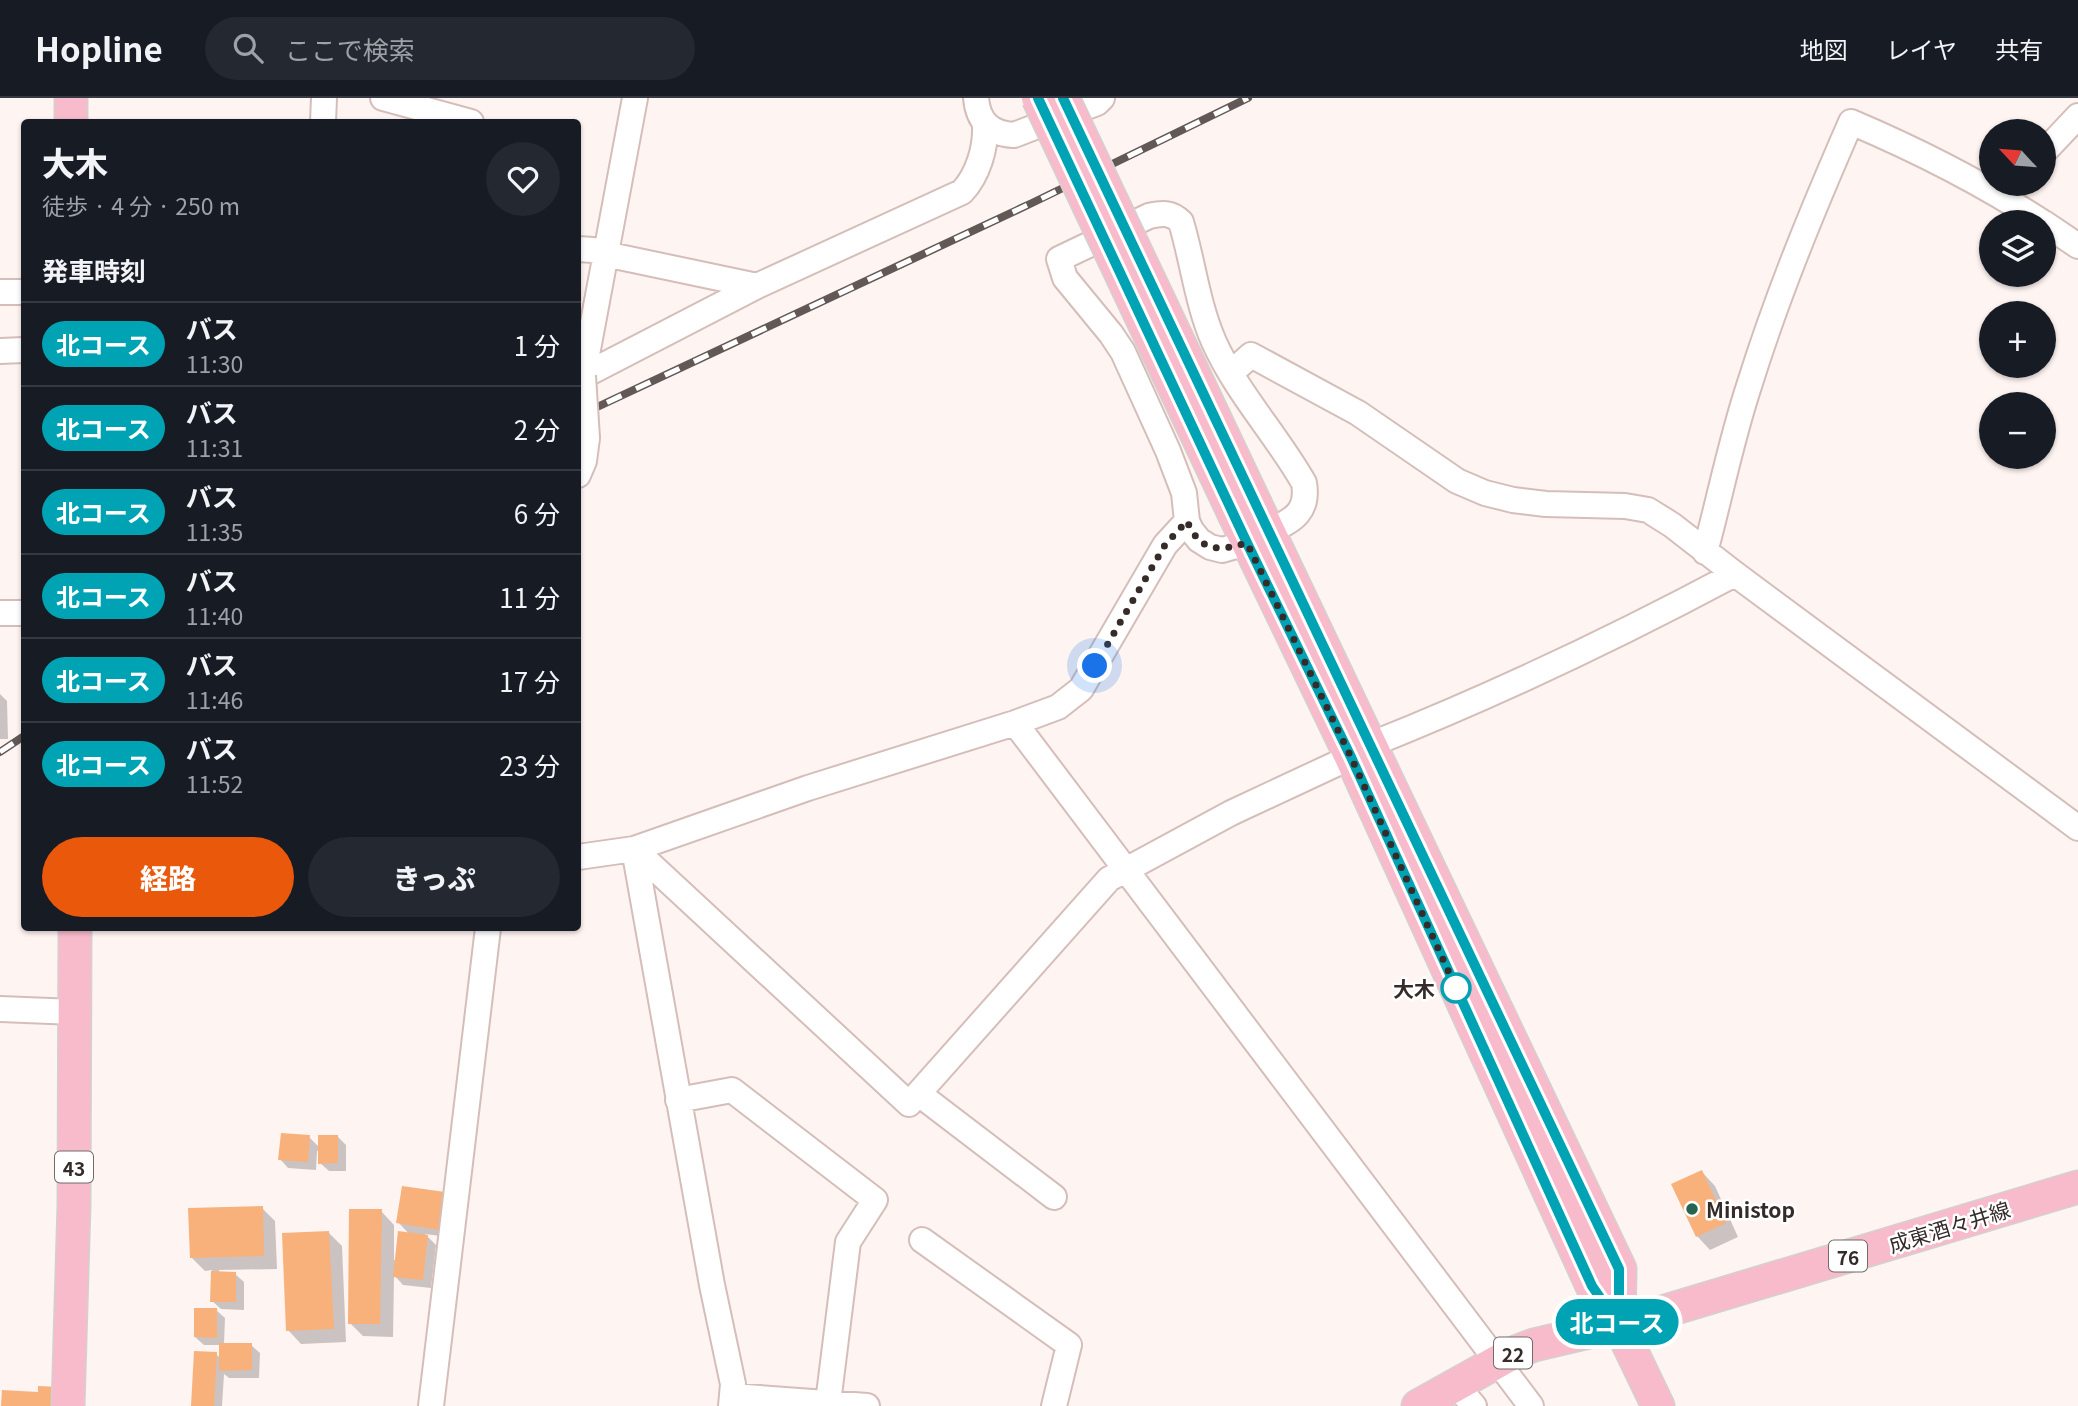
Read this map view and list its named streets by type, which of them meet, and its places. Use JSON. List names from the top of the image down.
{
  "streets": {
    "main road": [
      "43",
      "成東酒々井線",
      "76",
      "22"
    ]
  },
  "crossings": [
    ["成東酒々井線", "22"]
  ],
  "places": ["大木", "Ministop"],
  "lines": ["bus line 北コース"],
  "north": "top left",
  "page": {
    "header": "Hopline",
    "search": "ここで検索",
    "nav": ["地図", "レイヤ", "共有"],
    "on_map": "北コース",
    "map_buttons": ["+", "−"],
    "heading": [
      ["大木", "徒歩 · 4 分 · 250 m"],
      "発車時刻"
    ],
    "list": [
      {
        "mark": "北コース",
        "name": "バス",
        "note": "11:30",
        "value": "1 分"
      },
      {
        "mark": "北コース",
        "name": "バス",
        "note": "11:31",
        "value": "2 分"
      },
      {
        "mark": "北コース",
        "name": "バス",
        "note": "11:35",
        "value": "6 分"
      },
      {
        "mark": "北コース",
        "name": "バス",
        "note": "11:40",
        "value": "11 分"
      },
      {
        "mark": "北コース",
        "name": "バス",
        "note": "11:46",
        "value": "17 分"
      },
      {
        "mark": "北コース",
        "name": "バス",
        "note": "11:52",
        "value": "23 分"
      }
    ],
    "buttons": ["経路", "きっぷ"]
  }
}
